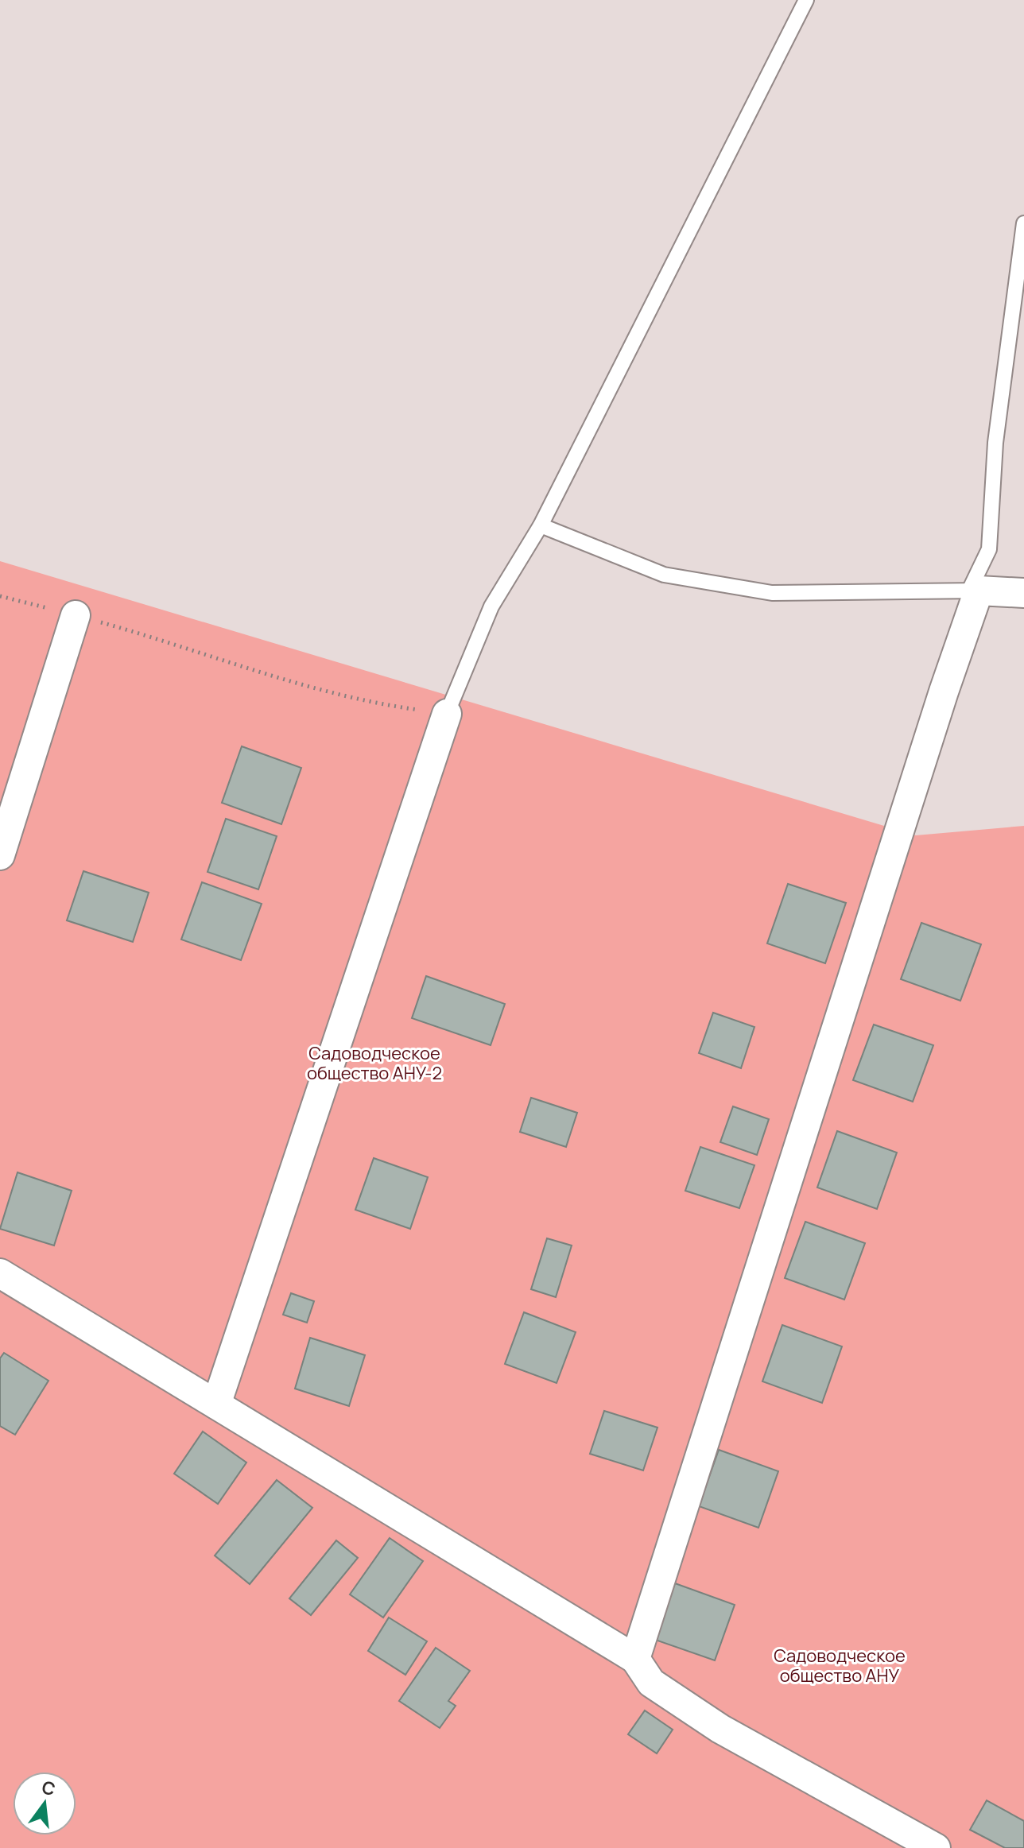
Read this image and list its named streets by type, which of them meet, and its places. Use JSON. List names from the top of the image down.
{
  "parks": ["Садоводческое общество АНУ-2", "Садоводческое общество АНУ"],
  "north": "top"
}
